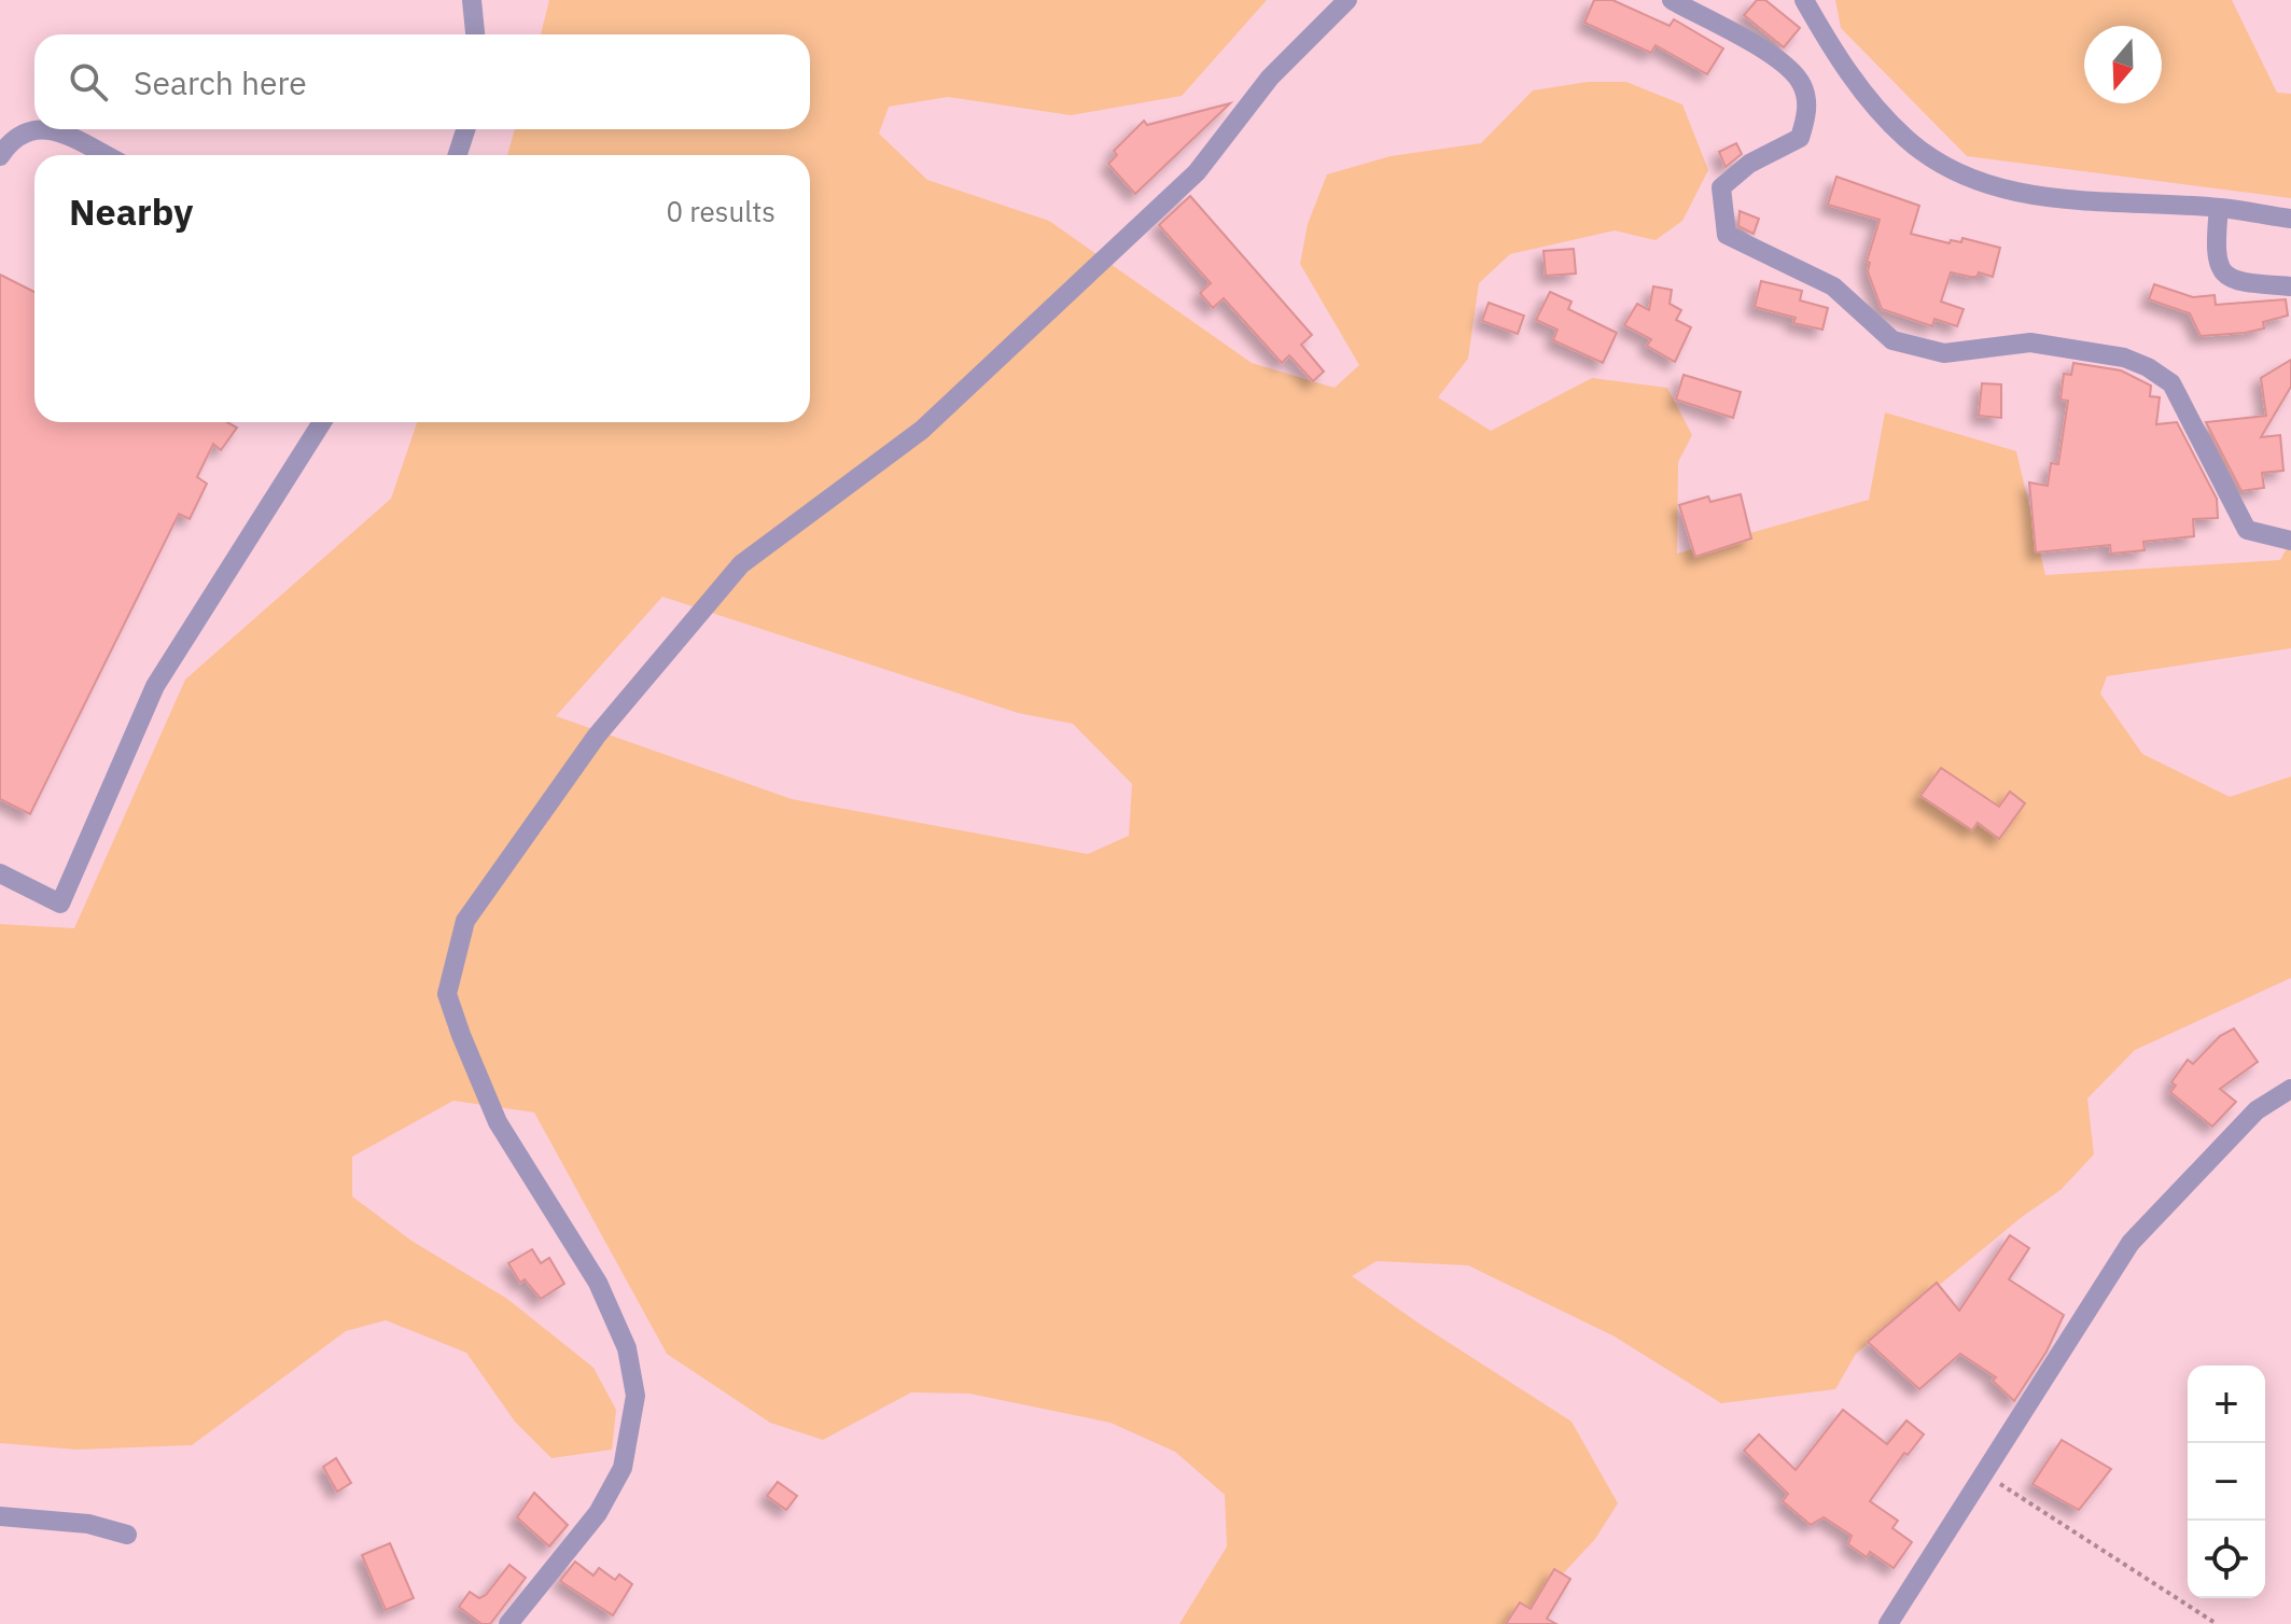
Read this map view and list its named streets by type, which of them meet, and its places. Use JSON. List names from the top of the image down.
{
  "north": "bottom",
  "page": {
    "search": "Search here",
    "heading": ["Nearby", "0 results"],
    "map_buttons": ["+", "−"]
  }
}
